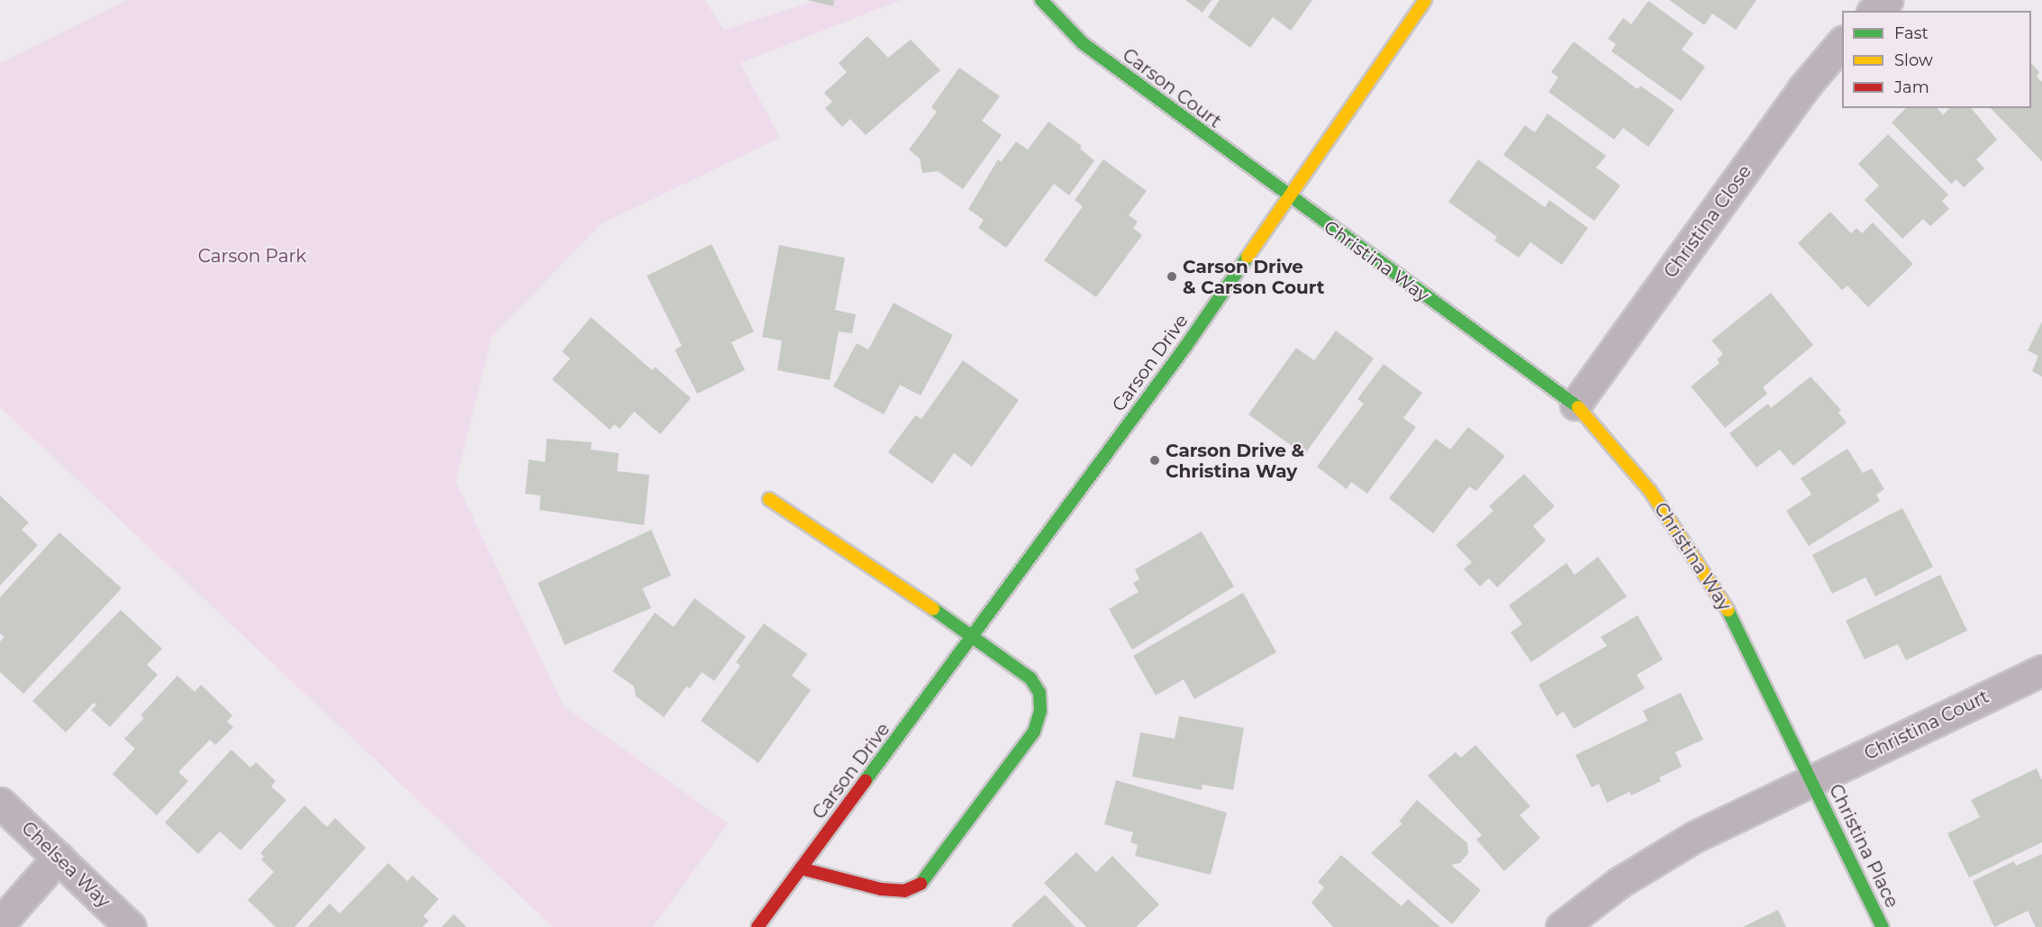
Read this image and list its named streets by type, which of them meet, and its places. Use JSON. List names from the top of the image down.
{
  "streets": {
    "street": [
      "Carson Court",
      "Christina Close",
      "Christina Way",
      "Carson Drive",
      "Christina Court",
      "Christina Place",
      "Chelsea Way"
    ]
  },
  "crossings": [
    ["Carson Court", "Christina Way"],
    ["Carson Court", "Carson Drive"],
    ["Christina Close", "Christina Way"],
    ["Christina Way", "Carson Drive"],
    ["Christina Way", "Christina Court"],
    ["Christina Way", "Christina Place"],
    ["Christina Court", "Christina Place"]
  ],
  "parks": ["Carson Park"],
  "places": ["Carson Drive & Carson Court", "Carson Drive & Christina Way"],
  "legend": ["Fast", "Slow", "Jam"]
}
